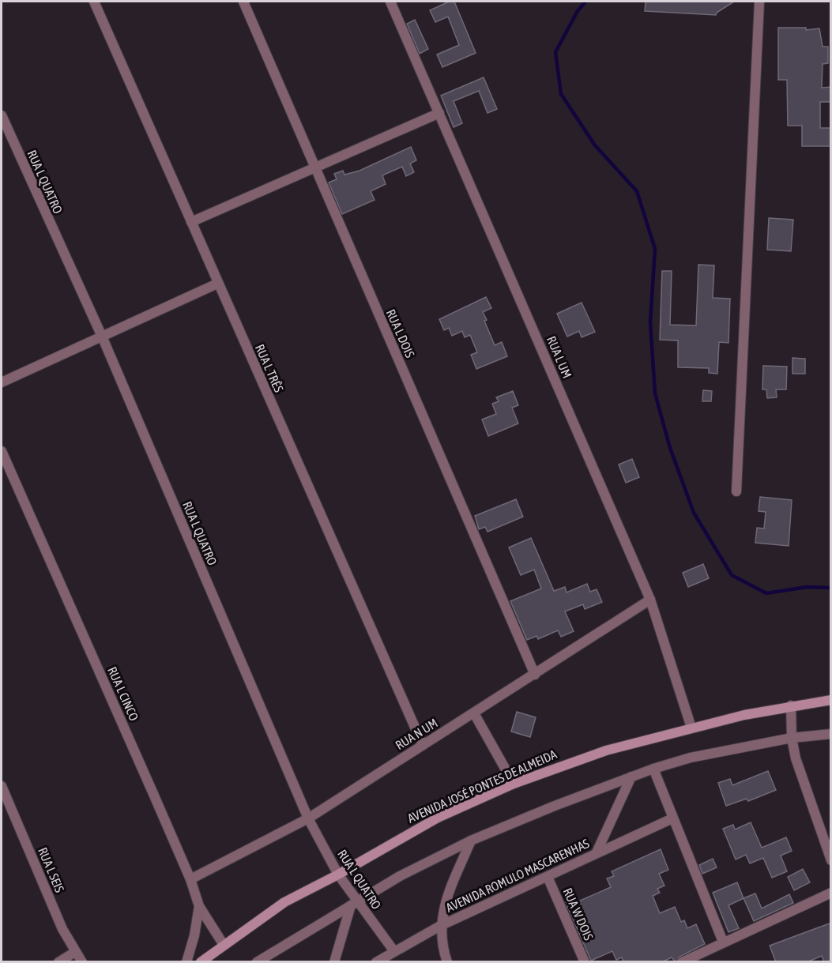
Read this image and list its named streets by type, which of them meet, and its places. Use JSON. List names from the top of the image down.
{
  "streets": {
    "street": [
      "RUA L QUATRO",
      "RUA L DOIS",
      "RUA L UM",
      "RUA L TRÊS",
      "RUA L CINCO",
      "RUA N UM",
      "AVENIDA JOSÉ PONTES DE ALMEIDA",
      "RUA L SEIS",
      "AVENIDA ROMULO MASCARENHAS",
      "RUA W DOIS"
    ]
  },
  "crossings": [
    ["RUA L QUATRO", "RUA N UM"],
    ["RUA L QUATRO", "AVENIDA JOSÉ PONTES DE ALMEIDA"],
    ["RUA L QUATRO", "AVENIDA ROMULO MASCARENHAS"],
    ["RUA L DOIS", "RUA N UM"],
    ["RUA L UM", "RUA N UM"],
    ["RUA L UM", "AVENIDA JOSÉ PONTES DE ALMEIDA"],
    ["RUA L TRÊS", "RUA N UM"],
    ["RUA L CINCO", "RUA N UM"],
    ["RUA L CINCO", "AVENIDA JOSÉ PONTES DE ALMEIDA"],
    ["AVENIDA ROMULO MASCARENHAS", "RUA W DOIS"]
  ]
}
